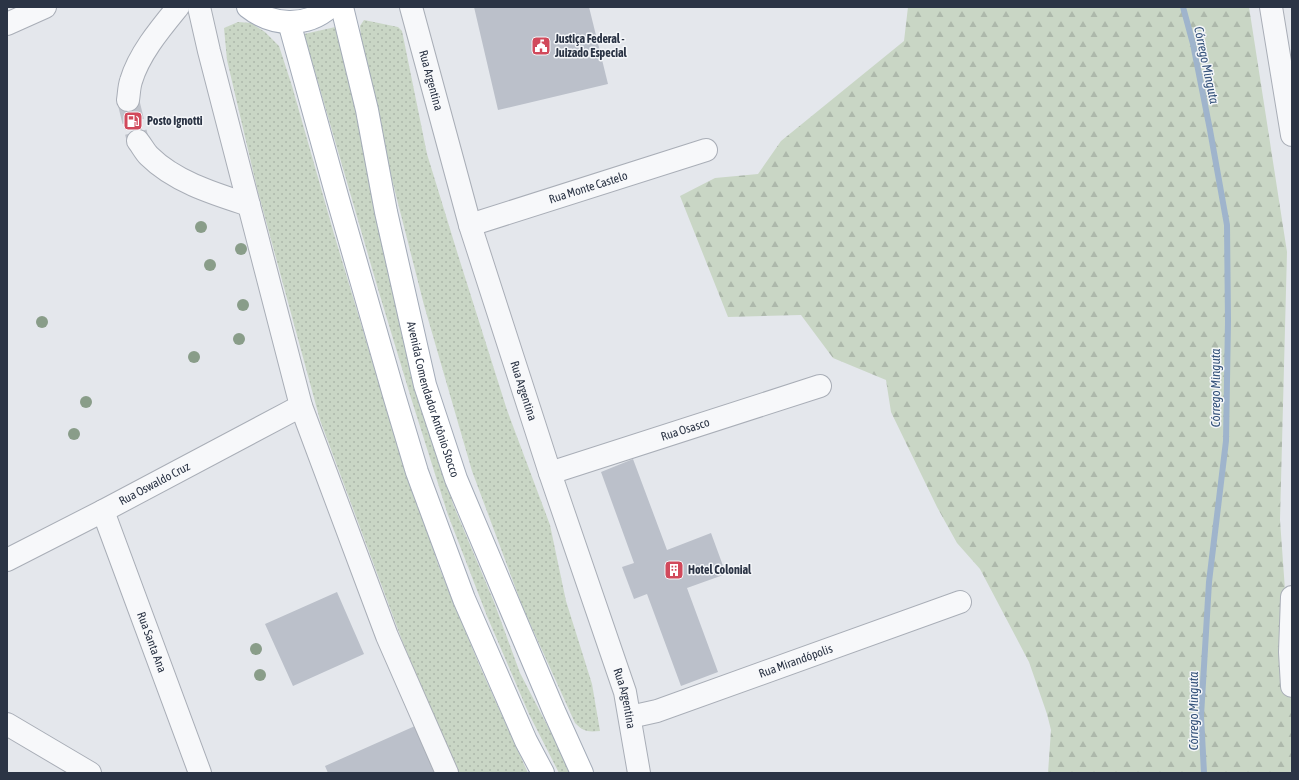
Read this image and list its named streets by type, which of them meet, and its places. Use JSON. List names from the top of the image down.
{
  "streets": {
    "main road": ["Avenida Comendador Antônio Stocco"],
    "street": [
      "Rua Argentina",
      "Rua Monte Castelo",
      "Rua Osasco",
      "Rua Oswaldo Cruz",
      "Rua Santa Ana",
      "Rua Mirandópolis"
    ]
  },
  "crossings": [
    ["Rua Argentina", "Rua Monte Castelo"],
    ["Rua Argentina", "Rua Osasco"],
    ["Rua Argentina", "Rua Mirandópolis"],
    ["Rua Oswaldo Cruz", "Rua Santa Ana"]
  ],
  "water": ["Córrego Minguta"],
  "places": {
    "public building": ["Justiça Federal - Juizado Especial"],
    "fuel station": ["Posto Ignotti"],
    "building": ["Hotel Colonial"]
  }
}
